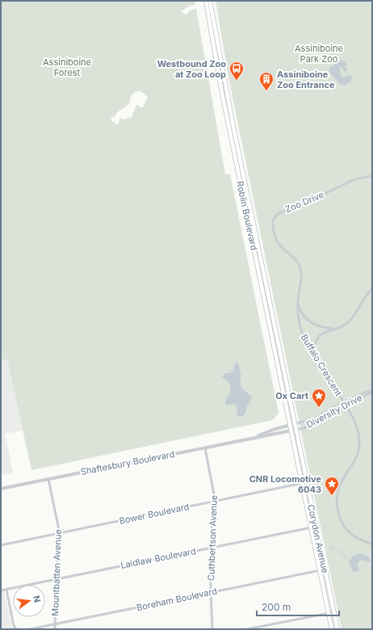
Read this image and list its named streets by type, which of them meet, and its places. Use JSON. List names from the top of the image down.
{
  "streets": {
    "main road": ["Roblin Boulevard", "Corydon Avenue"],
    "street": [
      "Zoo Drive",
      "Buffalo Crescent",
      "Diversity Drive",
      "Shaftesbury Boulevard",
      "Bower Boulevard",
      "Cuthbertson Avenue",
      "Laidlaw Boulevard",
      "Mountbatten Avenue",
      "Boreham Boulevard"
    ]
  },
  "crossings": [
    ["Zoo Drive", "Buffalo Crescent"],
    ["Roblin Boulevard", "Diversity Drive"],
    ["Roblin Boulevard", "Shaftesbury Boulevard"],
    ["Roblin Boulevard", "Corydon Avenue"],
    ["Buffalo Crescent", "Diversity Drive"],
    ["Diversity Drive", "Shaftesbury Boulevard"],
    ["Diversity Drive", "Corydon Avenue"],
    ["Shaftesbury Boulevard", "Cuthbertson Avenue"],
    ["Shaftesbury Boulevard", "Corydon Avenue"],
    ["Shaftesbury Boulevard", "Mountbatten Avenue"],
    ["Bower Boulevard", "Cuthbertson Avenue"],
    ["Bower Boulevard", "Corydon Avenue"],
    ["Bower Boulevard", "Mountbatten Avenue"],
    ["Cuthbertson Avenue", "Laidlaw Boulevard"],
    ["Cuthbertson Avenue", "Boreham Boulevard"],
    ["Corydon Avenue", "Laidlaw Boulevard"],
    ["Corydon Avenue", "Boreham Boulevard"],
    ["Laidlaw Boulevard", "Mountbatten Avenue"],
    ["Mountbatten Avenue", "Boreham Boulevard"]
  ],
  "parks": ["Assiniboine Park Zoo", "Assiniboine Forest"],
  "places": {
    "bus stop": ["Westbound Zoo at Zoo Loop"],
    "building": ["Assiniboine Zoo Entrance"],
    "place": ["Ox Cart", "CNR Locomotive 6043"]
  },
  "scale_bar": "200 m",
  "north": "right"
}
